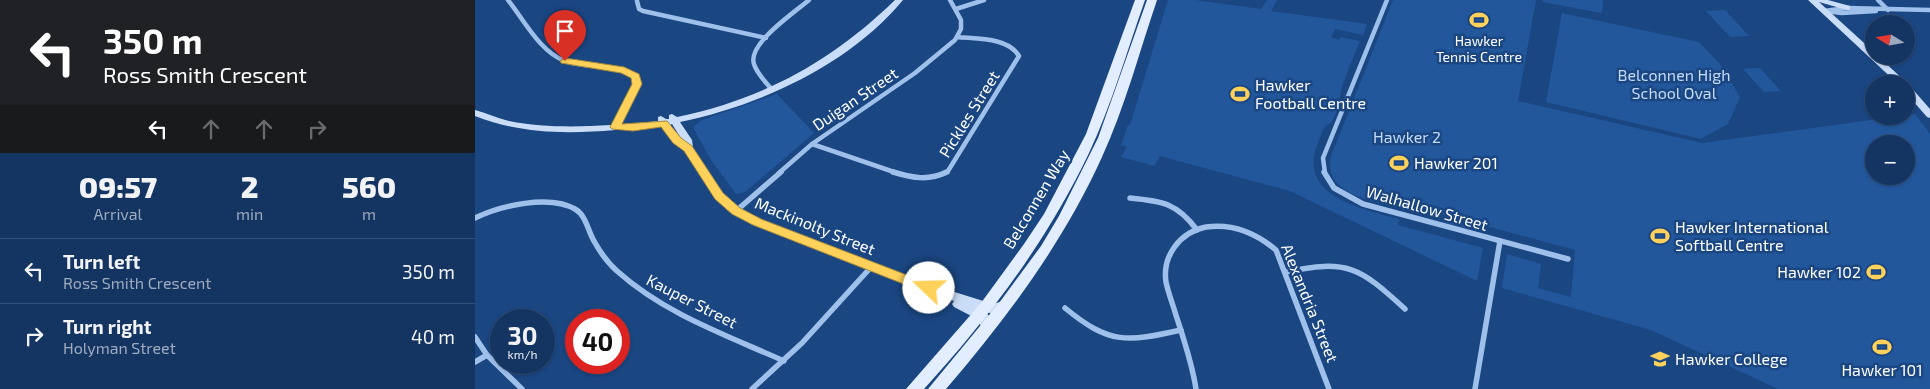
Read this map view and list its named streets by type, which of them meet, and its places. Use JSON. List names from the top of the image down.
{
  "streets": {
    "main road": ["Belconnen Way"],
    "street": [
      "Duigan Street",
      "Pickles Street",
      "Walhallow Street",
      "Mackinolty Street",
      "Kauper Street",
      "Alexandria Street"
    ]
  },
  "crossings": [
    ["Duigan Street", "Pickles Street"],
    ["Duigan Street", "Mackinolty Street"],
    ["Belconnen Way", "Mackinolty Street"]
  ],
  "parks": ["Belconnen High School Oval", "Hawker 2"],
  "places": {
    "sports": [
      "Hawker Tennis Centre",
      "Hawker Football Centre",
      "Hawker 201",
      "Hawker International Softball Centre",
      "Hawker 102",
      "Hawker 101"
    ],
    "school or university": ["Hawker College"]
  },
  "north": "left",
  "page": {
    "turn": ["350 m", "Ross Smith Crescent"],
    "map_buttons": ["+", "−"],
    "eta": [
      "09:57",
      "Arrival",
      "2",
      "min",
      "560",
      "m"
    ],
    "list": [
      {
        "name": "Turn left",
        "note": "Ross Smith Crescent",
        "value": "350 m"
      },
      {
        "name": "Turn right",
        "note": "Holyman Street",
        "value": "40 m"
      }
    ],
    "speed": "30 km/h",
    "limit": "40"
  }
}
